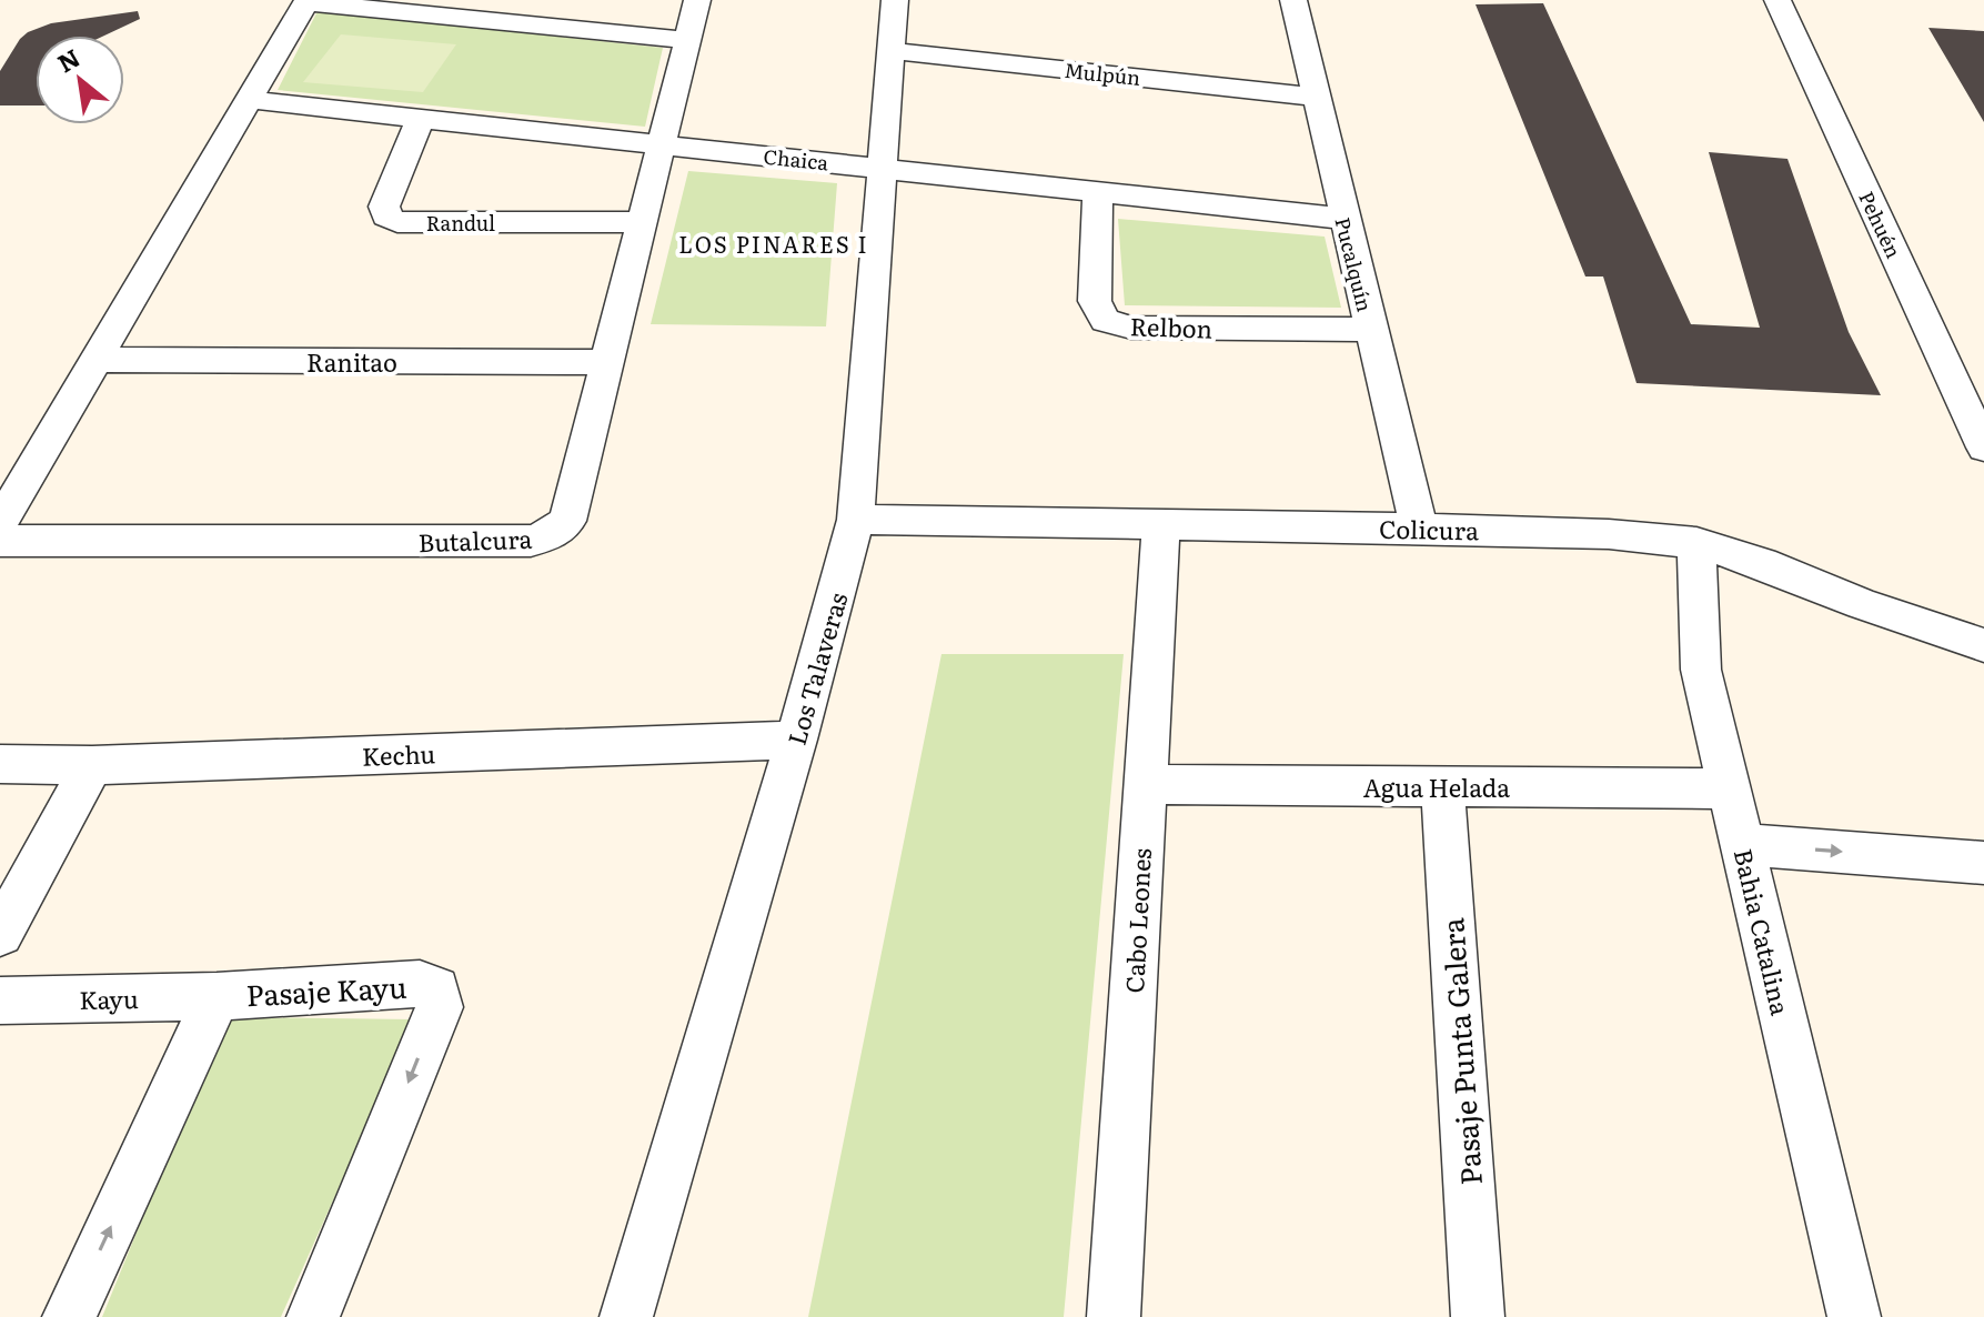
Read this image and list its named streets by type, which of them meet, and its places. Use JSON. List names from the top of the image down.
{
  "streets": {
    "street": [
      "Mulpún",
      "Chaica",
      "Randul",
      "Pehuén",
      "Pucalquín",
      "Relbon",
      "Ranitao",
      "Colicura",
      "Butalcura",
      "Los Talaveras",
      "Kechu",
      "Agua Helada",
      "Cabo Leones",
      "Bahia Catalina",
      "Pasaje Kayu",
      "Kayu",
      "Pasaje Punta Galera"
    ]
  },
  "crossings": [
    ["Mulpún", "Pucalquín"],
    ["Mulpún", "Los Talaveras"],
    ["Chaica", "Randul"],
    ["Chaica", "Pucalquín"],
    ["Chaica", "Relbon"],
    ["Chaica", "Butalcura"],
    ["Chaica", "Los Talaveras"],
    ["Randul", "Butalcura"],
    ["Pucalquín", "Relbon"],
    ["Pucalquín", "Colicura"],
    ["Ranitao", "Butalcura"],
    ["Colicura", "Los Talaveras"],
    ["Colicura", "Cabo Leones"],
    ["Colicura", "Bahia Catalina"],
    ["Los Talaveras", "Kechu"],
    ["Agua Helada", "Cabo Leones"],
    ["Agua Helada", "Bahia Catalina"],
    ["Agua Helada", "Pasaje Punta Galera"],
    ["Pasaje Kayu", "Kayu"]
  ],
  "districts": ["LOS PINARES I"],
  "north": "top left"
}
